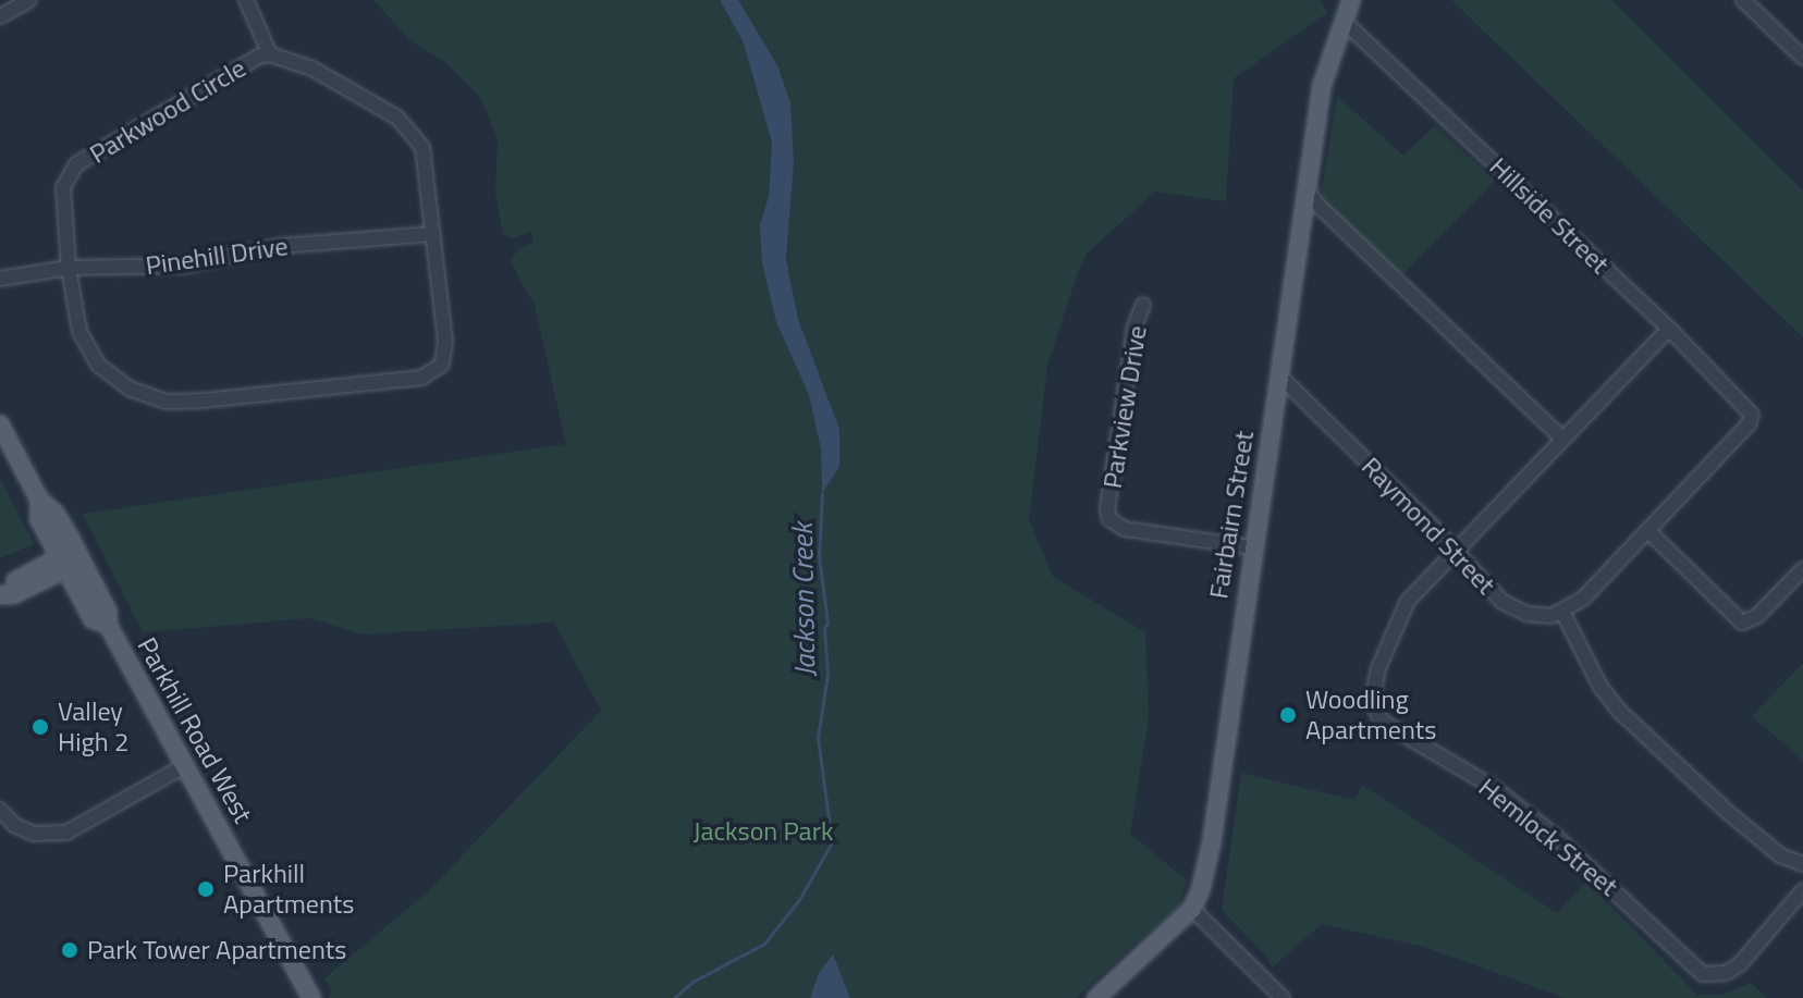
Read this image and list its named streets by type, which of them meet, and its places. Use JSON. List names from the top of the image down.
{
  "streets": {
    "main road": ["Fairbairn Street", "Parkhill Road West"],
    "street": [
      "Parkwood Circle",
      "Hillside Street",
      "Pinehill Drive",
      "Parkview Drive",
      "Raymond Street",
      "Hemlock Street"
    ]
  },
  "crossings": [
    ["Parkwood Circle", "Pinehill Drive"],
    ["Hillside Street", "Fairbairn Street"],
    ["Hillside Street", "Hemlock Street"],
    ["Parkview Drive", "Fairbairn Street"],
    ["Fairbairn Street", "Raymond Street"],
    ["Raymond Street", "Hemlock Street"]
  ],
  "water": ["Jackson Creek"],
  "parks": ["Jackson Park"],
  "places": [
    "Woodling Apartments",
    "Valley High 2",
    "Parkhill Apartments",
    "Park Tower Apartments"
  ]
}
